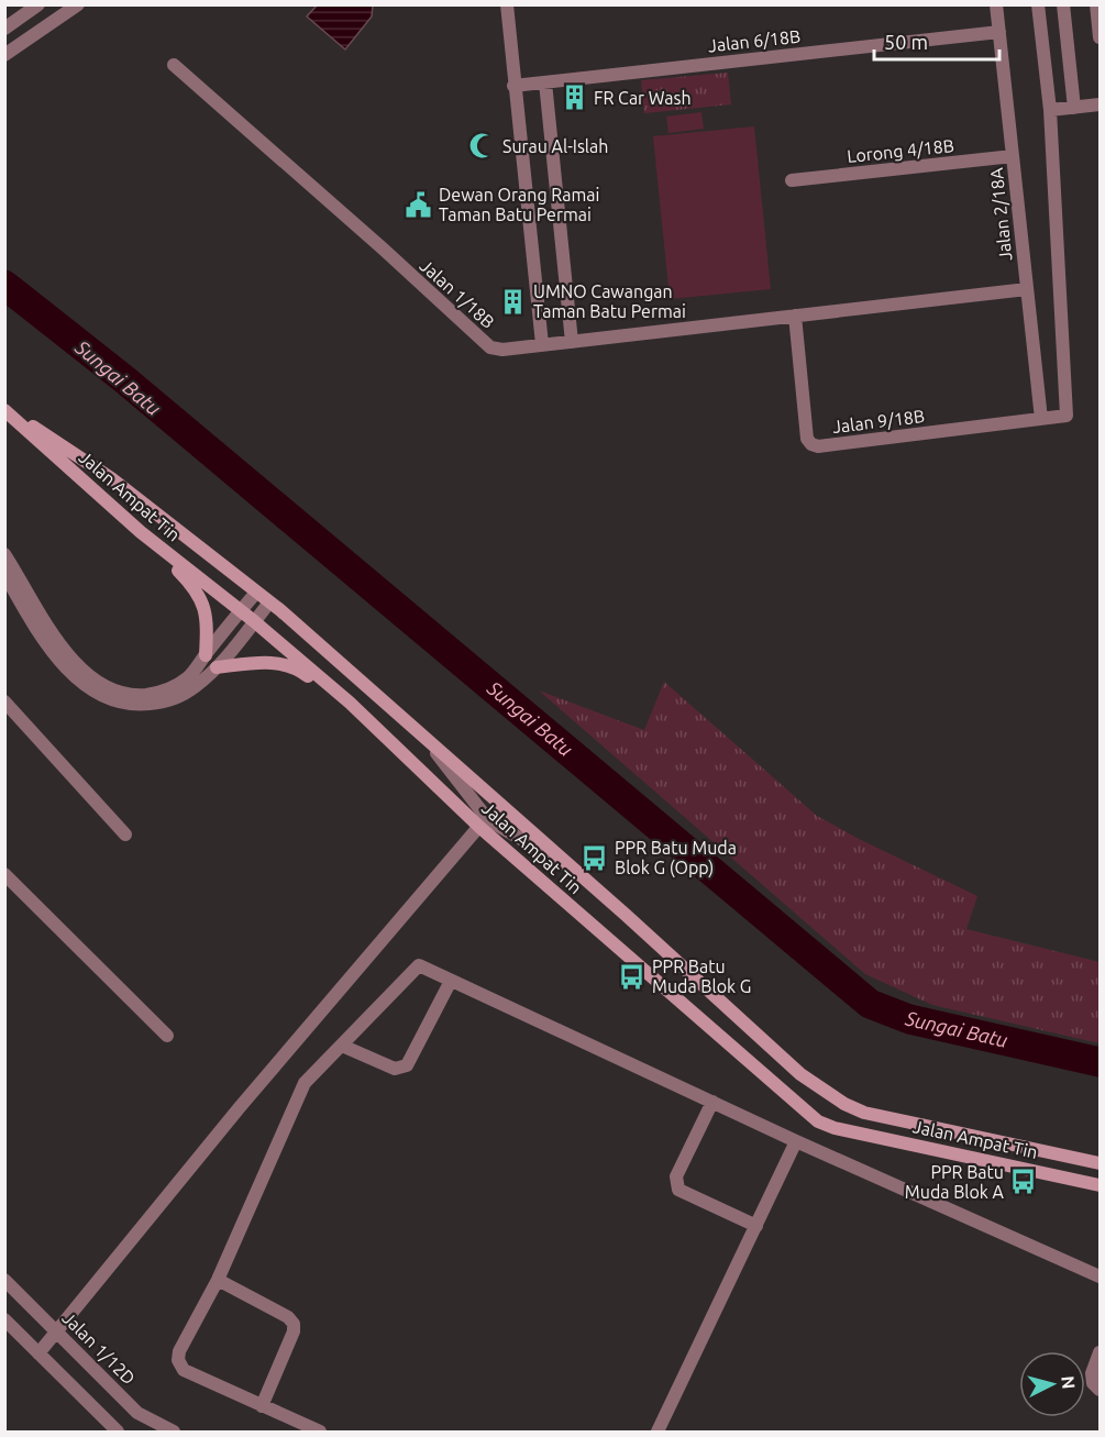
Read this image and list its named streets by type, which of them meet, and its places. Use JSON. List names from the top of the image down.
{
  "streets": {
    "street": [
      "Jalan 6/18B",
      "Lorong 4/18B",
      "Jalan 2/18A",
      "Jalan 1/18B",
      "Jalan 9/18B",
      "Jalan Ampat Tin",
      "Jalan 1/12D"
    ]
  },
  "crossings": [
    ["Jalan 6/18B", "Jalan 2/18A"],
    ["Lorong 4/18B", "Jalan 2/18A"],
    ["Jalan 2/18A", "Jalan 1/18B"],
    ["Jalan 2/18A", "Jalan 9/18B"],
    ["Jalan 1/18B", "Jalan 9/18B"]
  ],
  "water": ["Sungai Batu"],
  "places": {
    "building": ["FR Car Wash", "UMNO Cawangan Taman Batu Permai"],
    "mosque": ["Surau Al-Islah"],
    "public building": ["Dewan Orang Ramai Taman Batu Permai"],
    "bus stop": ["PPR Batu Muda Blok G (Opp)", "PPR Batu Muda Blok G", "PPR Batu Muda Blok A"]
  },
  "scale_bar": "50 m",
  "north": "right"
}
